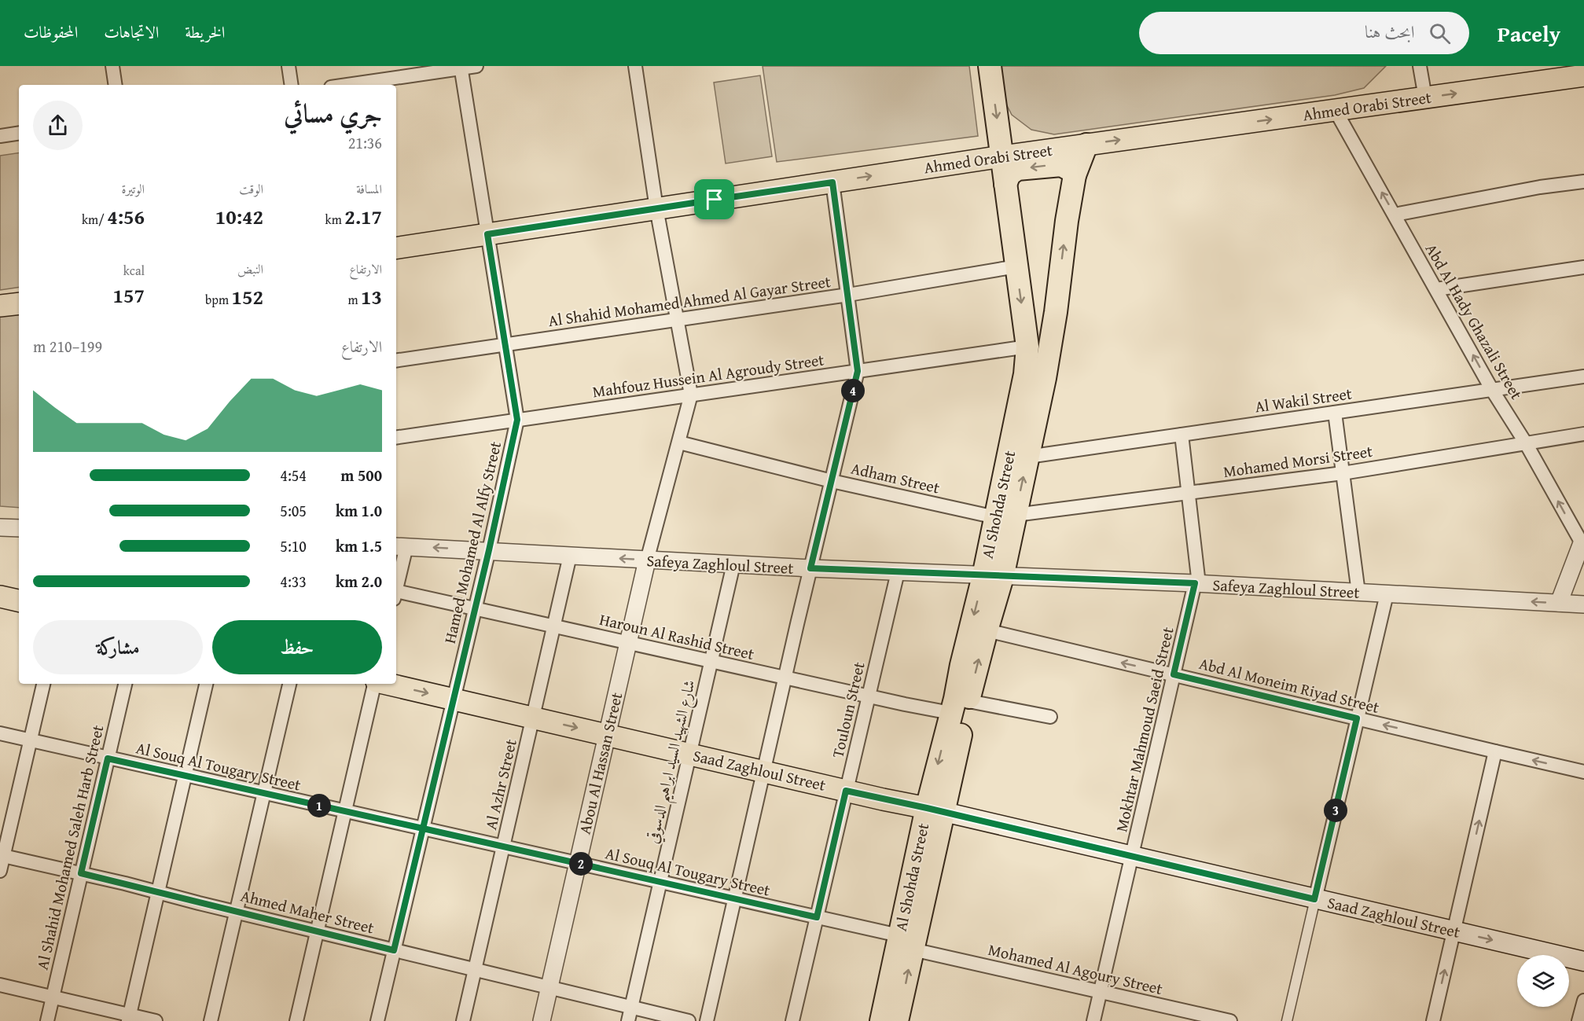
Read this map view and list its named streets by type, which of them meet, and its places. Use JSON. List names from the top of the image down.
{
  "streets": {
    "highway": ["Al Shohda Street"],
    "main road": ["Ahmed Orabi Street", "Saad Zaghloul Street"],
    "street": [
      "Al Shahid Mohamed Ahmed Al Gayar Street",
      "Abd Al Hady Ghazali Street",
      "Mahfouz Hussein Al Agroudy Street",
      "Al Wakil Street",
      "Mohamed Morsi Street",
      "Adham Street",
      "Hamed Mohamed Al Alfy Street",
      "Safeya Zaghloul Street",
      "Haroun Al Rashid Street",
      "Abd Al Moneim Riyad Street",
      "Touloun Street",
      "Mokhtar Mahmoud Saeid Street",
      "شارع الشهيد السيد ابراهيم الدسوقي",
      "Abou Al Hassan Street",
      "Al Souq Al Tougary Street",
      "Al Azhr Street",
      "Al Shahid Mohamed Saleh Harb Street",
      "Ahmed Maher Street",
      "Mohamed Al Agoury Street"
    ]
  },
  "crossings": [
    ["Ahmed Orabi Street", "Abd Al Hady Ghazali Street"],
    ["Ahmed Orabi Street", "Al Shohda Street"],
    ["Ahmed Orabi Street", "Hamed Mohamed Al Alfy Street"],
    ["Al Shahid Mohamed Ahmed Al Gayar Street", "Al Shohda Street"],
    ["Al Shahid Mohamed Ahmed Al Gayar Street", "Hamed Mohamed Al Alfy Street"],
    ["Abd Al Hady Ghazali Street", "Al Wakil Street"],
    ["Abd Al Hady Ghazali Street", "Mohamed Morsi Street"],
    ["Mahfouz Hussein Al Agroudy Street", "Al Shohda Street"],
    ["Mahfouz Hussein Al Agroudy Street", "Hamed Mohamed Al Alfy Street"],
    ["Al Wakil Street", "Al Shohda Street"],
    ["Al Wakil Street", "Mokhtar Mahmoud Saeid Street"],
    ["Mohamed Morsi Street", "Adham Street"],
    ["Mohamed Morsi Street", "Al Shohda Street"],
    ["Mohamed Morsi Street", "Mokhtar Mahmoud Saeid Street"],
    ["Adham Street", "Al Shohda Street"],
    ["Al Shohda Street", "Safeya Zaghloul Street"],
    ["Al Shohda Street", "Haroun Al Rashid Street"],
    ["Al Shohda Street", "Abd Al Moneim Riyad Street"],
    ["Al Shohda Street", "Al Souq Al Tougary Street"],
    ["Al Shohda Street", "Saad Zaghloul Street"],
    ["Al Shohda Street", "Mohamed Al Agoury Street"],
    ["Hamed Mohamed Al Alfy Street", "Safeya Zaghloul Street"],
    ["Hamed Mohamed Al Alfy Street", "Haroun Al Rashid Street"],
    ["Hamed Mohamed Al Alfy Street", "Al Souq Al Tougary Street"],
    ["Hamed Mohamed Al Alfy Street", "Saad Zaghloul Street"],
    ["Hamed Mohamed Al Alfy Street", "Ahmed Maher Street"],
    ["Safeya Zaghloul Street", "Touloun Street"],
    ["Safeya Zaghloul Street", "Mokhtar Mahmoud Saeid Street"],
    ["Safeya Zaghloul Street", "شارع الشهيد السيد ابراهيم الدسوقي"],
    ["Safeya Zaghloul Street", "Abou Al Hassan Street"],
    ["Safeya Zaghloul Street", "Al Azhr Street"],
    ["Haroun Al Rashid Street", "Touloun Street"],
    ["Haroun Al Rashid Street", "شارع الشهيد السيد ابراهيم الدسوقي"],
    ["Haroun Al Rashid Street", "Abou Al Hassan Street"],
    ["Haroun Al Rashid Street", "Al Azhr Street"],
    ["Abd Al Moneim Riyad Street", "Mokhtar Mahmoud Saeid Street"],
    ["Touloun Street", "Al Souq Al Tougary Street"],
    ["Touloun Street", "Saad Zaghloul Street"],
    ["Mokhtar Mahmoud Saeid Street", "Saad Zaghloul Street"],
    ["Mokhtar Mahmoud Saeid Street", "Mohamed Al Agoury Street"],
    ["شارع الشهيد السيد ابراهيم الدسوقي", "Al Souq Al Tougary Street"],
    ["شارع الشهيد السيد ابراهيم الدسوقي", "Saad Zaghloul Street"],
    ["شارع الشهيد السيد ابراهيم الدسوقي", "Ahmed Maher Street"],
    ["Abou Al Hassan Street", "Al Souq Al Tougary Street"],
    ["Abou Al Hassan Street", "Saad Zaghloul Street"],
    ["Abou Al Hassan Street", "Ahmed Maher Street"],
    ["Al Souq Al Tougary Street", "Al Azhr Street"],
    ["Al Souq Al Tougary Street", "Al Shahid Mohamed Saleh Harb Street"],
    ["Al Souq Al Tougary Street", "Mohamed Al Agoury Street"],
    ["Saad Zaghloul Street", "Al Azhr Street"],
    ["Al Azhr Street", "Ahmed Maher Street"],
    ["Al Shahid Mohamed Saleh Harb Street", "Ahmed Maher Street"]
  ],
  "one_way": ["Ahmed Orabi Street", "Abd Al Hady Ghazali Street", "Abd Al Moneim Riyad Street"],
  "page": {
    "header": "Pacely",
    "search": "ابحث هنا",
    "nav": ["الخريطة", "الاتجاهات", "المحفوظات"],
    "heading": ["جري مسائي", "21:36"],
    "stats": [
      ["المسافة", "2.17 km"],
      ["الوقت", "10:42"],
      ["الوتيرة", "4:56 /km"],
      ["الارتفاع", "13 m"],
      ["النبض", "152 bpm"],
      ["kcal", "157"]
    ],
    "chart": ["الارتفاع", "199–210 m"],
    "pins": [
      "4",
      "1",
      "3",
      "2"
    ],
    "list": [
      {
        "name": "500 m",
        "note": "4:54"
      },
      {
        "name": "1.0 km",
        "note": "5:05"
      },
      {
        "name": "1.5 km",
        "note": "5:10"
      },
      {
        "name": "2.0 km",
        "note": "4:33"
      }
    ],
    "buttons": ["حفظ", "مشاركة"]
  }
}
